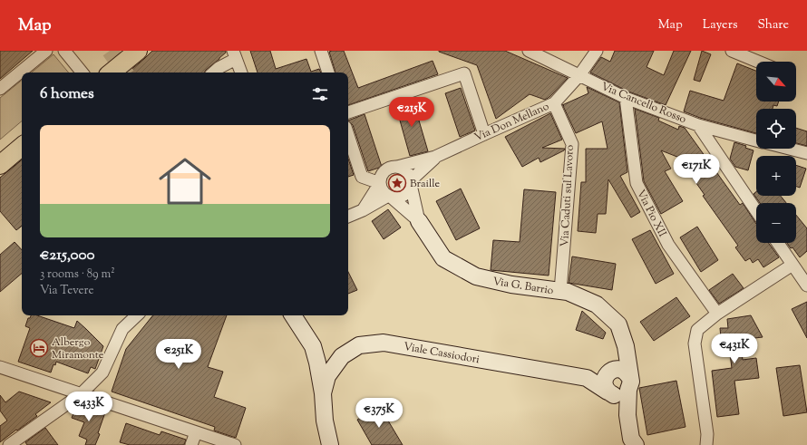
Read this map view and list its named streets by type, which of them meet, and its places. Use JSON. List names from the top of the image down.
{
  "streets": {
    "street": [
      "Via Cancello Rosso",
      "Via Don Mellano",
      "Via Caduti sul Lavoro",
      "Via Pio XII",
      "Via G. Barrio",
      "Viale Cassiodori"
    ]
  },
  "crossings": [
    ["Via Cancello Rosso", "Via Don Mellano"],
    ["Via Cancello Rosso", "Via Pio XII"],
    ["Via Don Mellano", "Via Caduti sul Lavoro"],
    ["Via Caduti sul Lavoro", "Via G. Barrio"],
    ["Via G. Barrio", "Viale Cassiodori"]
  ],
  "places": {
    "place": ["Braille"],
    "hotel": ["Albergo Miramonte"]
  },
  "north": "bottom right",
  "page": {
    "header": "Map",
    "nav": ["Map", "Layers", "Share"],
    "map_buttons": ["+", "−"],
    "heading": "6 homes",
    "price": [
      "€215K",
      "€171K",
      "€431K",
      "€251K",
      "€433K",
      "€375K"
    ],
    "list": [
      {
        "name": "€215,000",
        "note": "3 rooms · 89 m² · Via Tevere"
      }
    ]
  }
}
